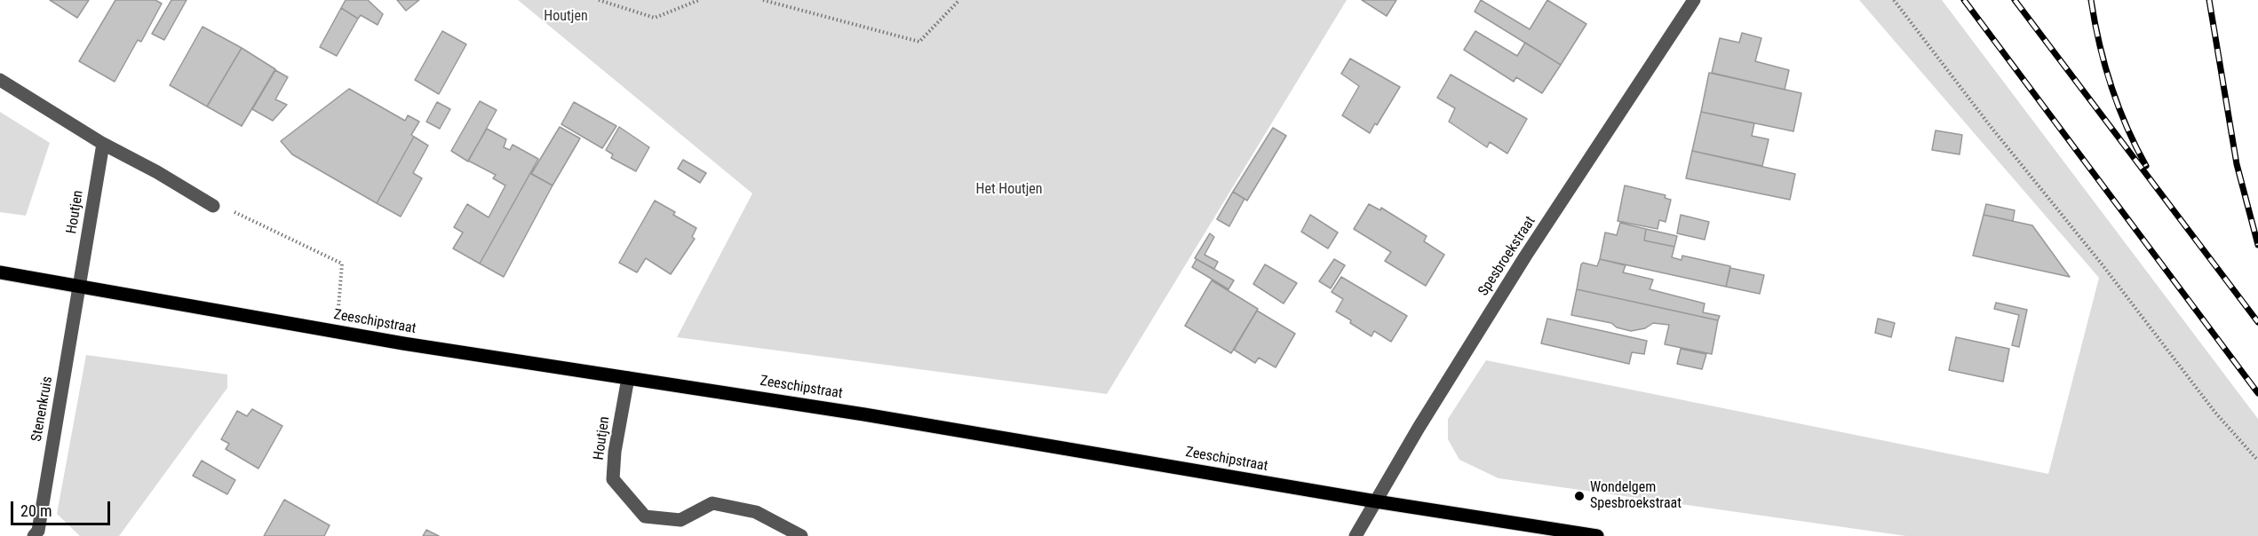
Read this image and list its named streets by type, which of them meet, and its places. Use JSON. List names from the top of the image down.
{
  "streets": {
    "main road": ["Zeeschipstraat"],
    "street": ["Houtjen", "Spesbroekstraat", "Stenenkruis"]
  },
  "crossings": [
    ["Houtjen", "Zeeschipstraat"],
    ["Houtjen", "Stenenkruis"],
    ["Spesbroekstraat", "Zeeschipstraat"],
    ["Zeeschipstraat", "Stenenkruis"]
  ],
  "parks": ["Houtjen", "Het Houtjen"],
  "places": ["Wondelgem Spesbroekstraat"],
  "scale_bar": "20 m"
}
